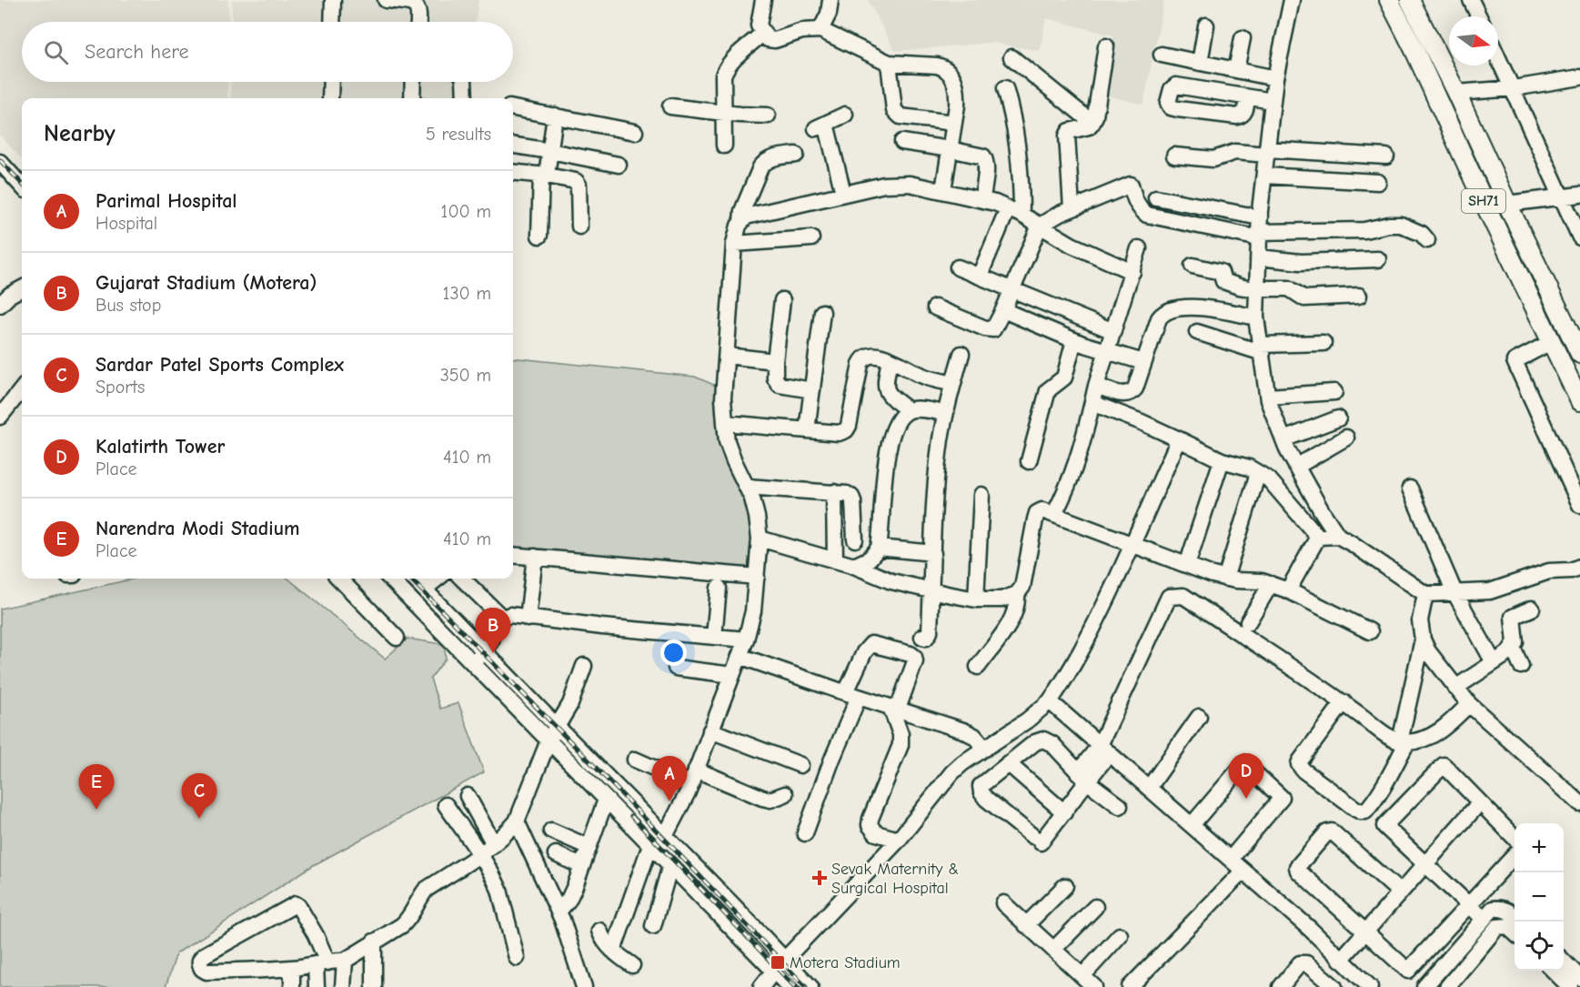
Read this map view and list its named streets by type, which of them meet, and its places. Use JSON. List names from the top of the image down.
{
  "streets": {
    "main road": ["SH71"]
  },
  "places": {
    "health": ["Sevak Maternity & Surgical Hospital"],
    "transit": ["Motera Stadium"]
  },
  "north": "right",
  "page": {
    "search": "Search here",
    "heading": ["Nearby", "5 results"],
    "list": [
      {
        "mark": "A",
        "name": "Parimal Hospital",
        "note": "Hospital",
        "value": "100 m"
      },
      {
        "mark": "B",
        "name": "Gujarat Stadium (Motera)",
        "note": "Bus stop",
        "value": "130 m"
      },
      {
        "mark": "C",
        "name": "Sardar Patel Sports Complex",
        "note": "Sports",
        "value": "350 m"
      },
      {
        "mark": "D",
        "name": "Kalatirth Tower",
        "note": "Place",
        "value": "410 m"
      },
      {
        "mark": "E",
        "name": "Narendra Modi Stadium",
        "note": "Place",
        "value": "410 m"
      }
    ],
    "pins": [
      "B",
      "D",
      "A",
      "E",
      "C"
    ],
    "map_buttons": ["+", "−"]
  }
}
